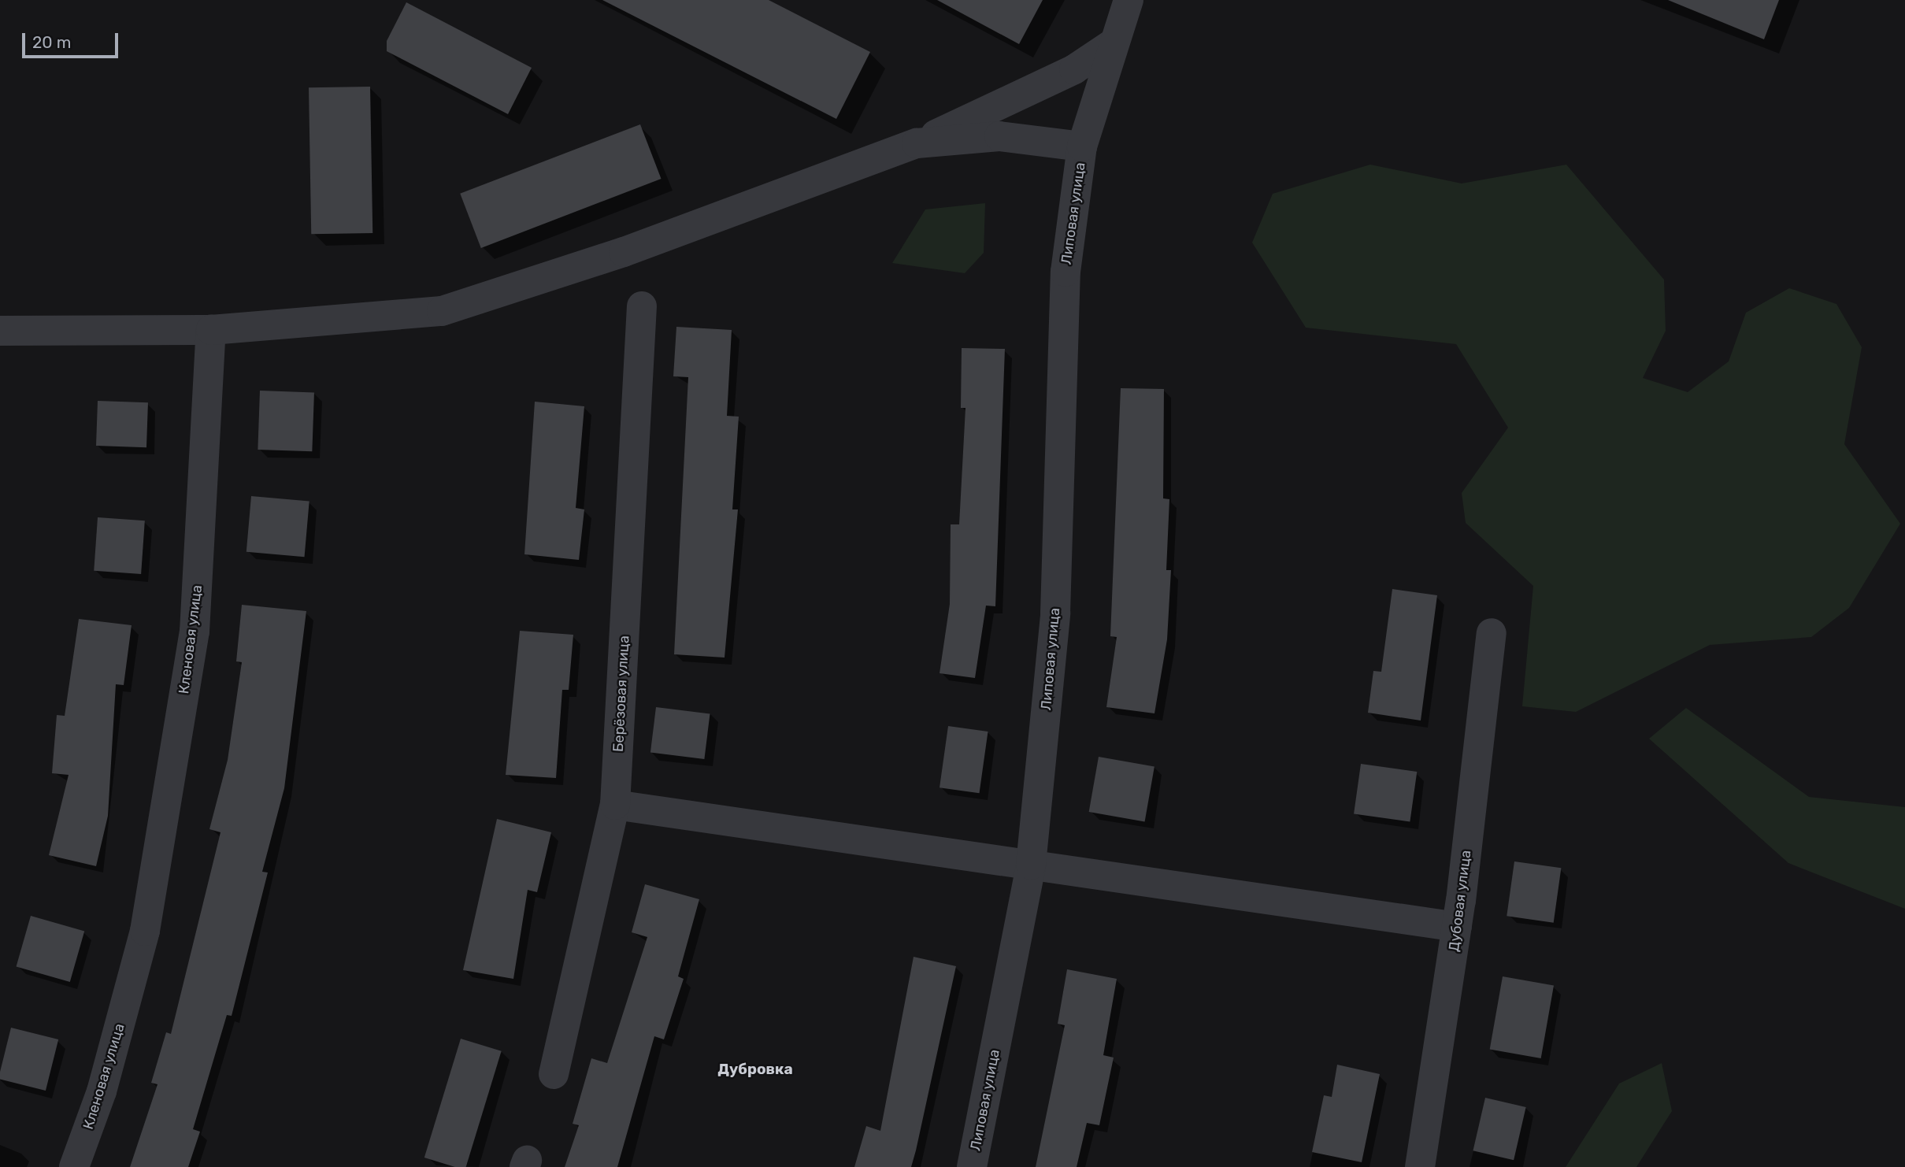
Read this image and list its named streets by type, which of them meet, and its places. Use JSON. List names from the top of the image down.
{
  "streets": {
    "street": [
      "Липовая улица",
      "Кленовая улица",
      "Берёзовая улица",
      "Дубовая улица"
    ]
  },
  "districts": ["Дубровка"],
  "scale_bar": "20 m"
}
